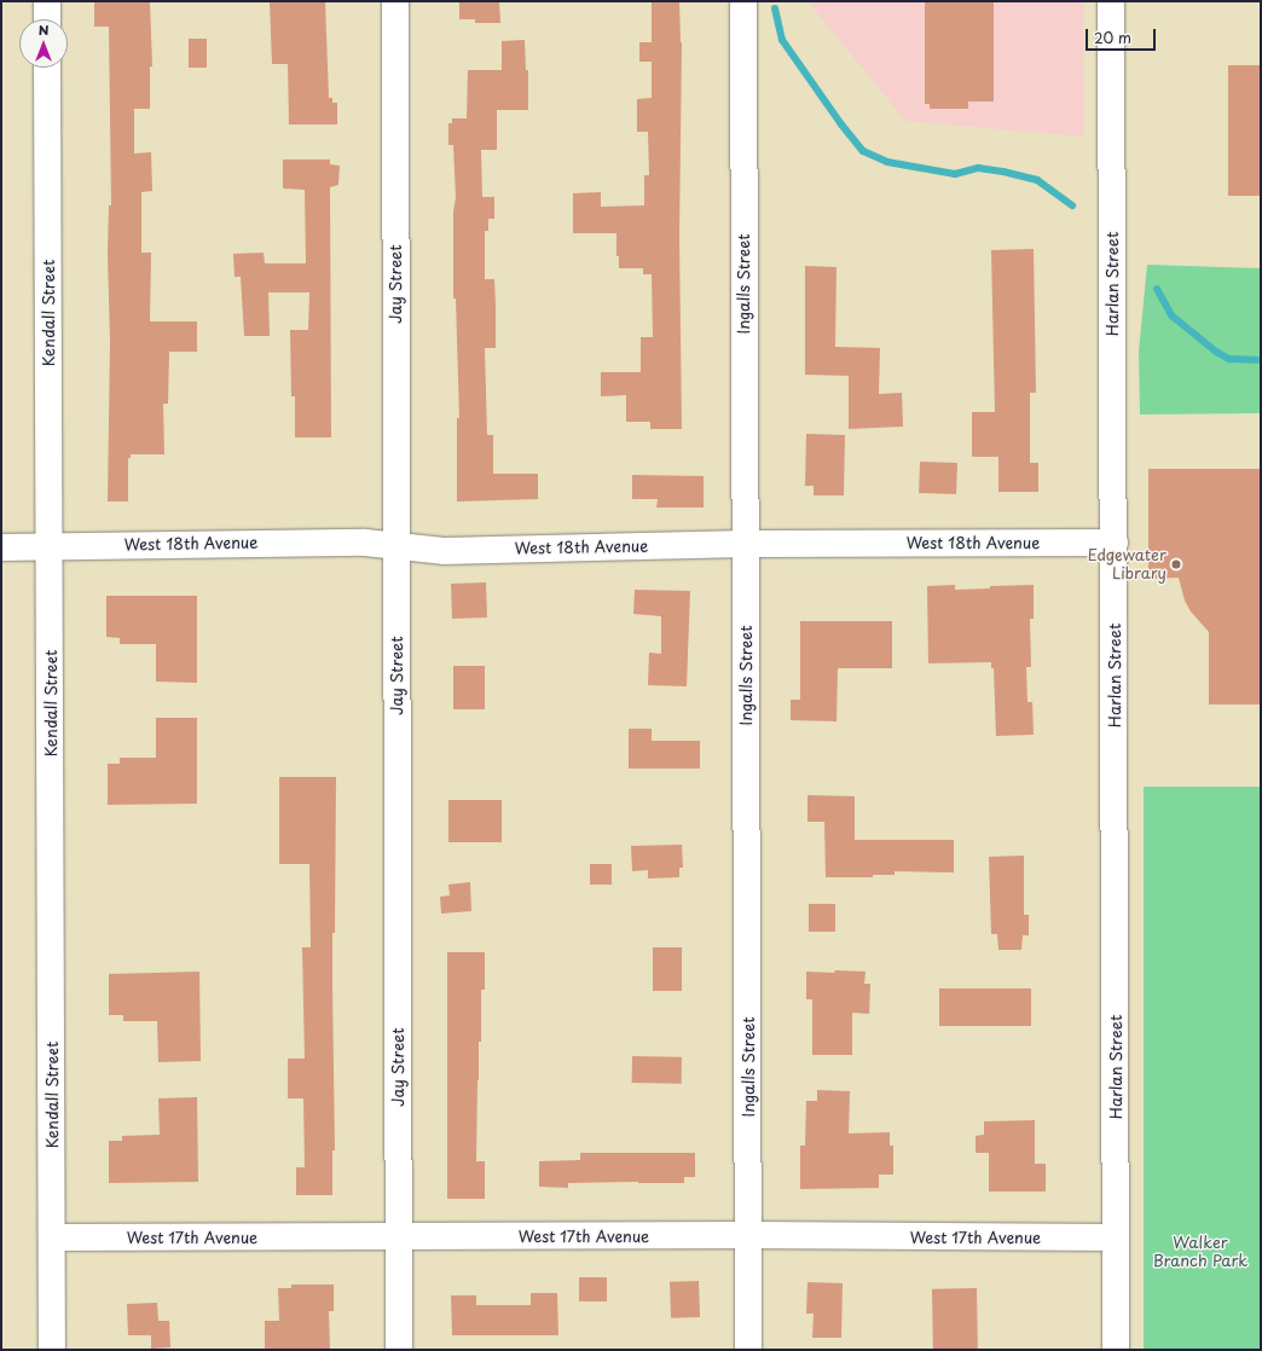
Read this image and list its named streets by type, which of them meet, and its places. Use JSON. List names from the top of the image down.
{
  "streets": {
    "street": [
      "Jay Street",
      "Ingalls Street",
      "Harlan Street",
      "Kendall Street",
      "West 18th Avenue",
      "West 17th Avenue"
    ]
  },
  "crossings": [
    ["Jay Street", "West 18th Avenue"],
    ["Jay Street", "West 17th Avenue"],
    ["Ingalls Street", "West 18th Avenue"],
    ["Ingalls Street", "West 17th Avenue"],
    ["Harlan Street", "West 18th Avenue"],
    ["Harlan Street", "West 17th Avenue"],
    ["Kendall Street", "West 18th Avenue"],
    ["Kendall Street", "West 17th Avenue"]
  ],
  "parks": ["Walker Branch Park"],
  "places": ["Edgewater Library"],
  "scale_bar": "20 m",
  "north": "top"
}
